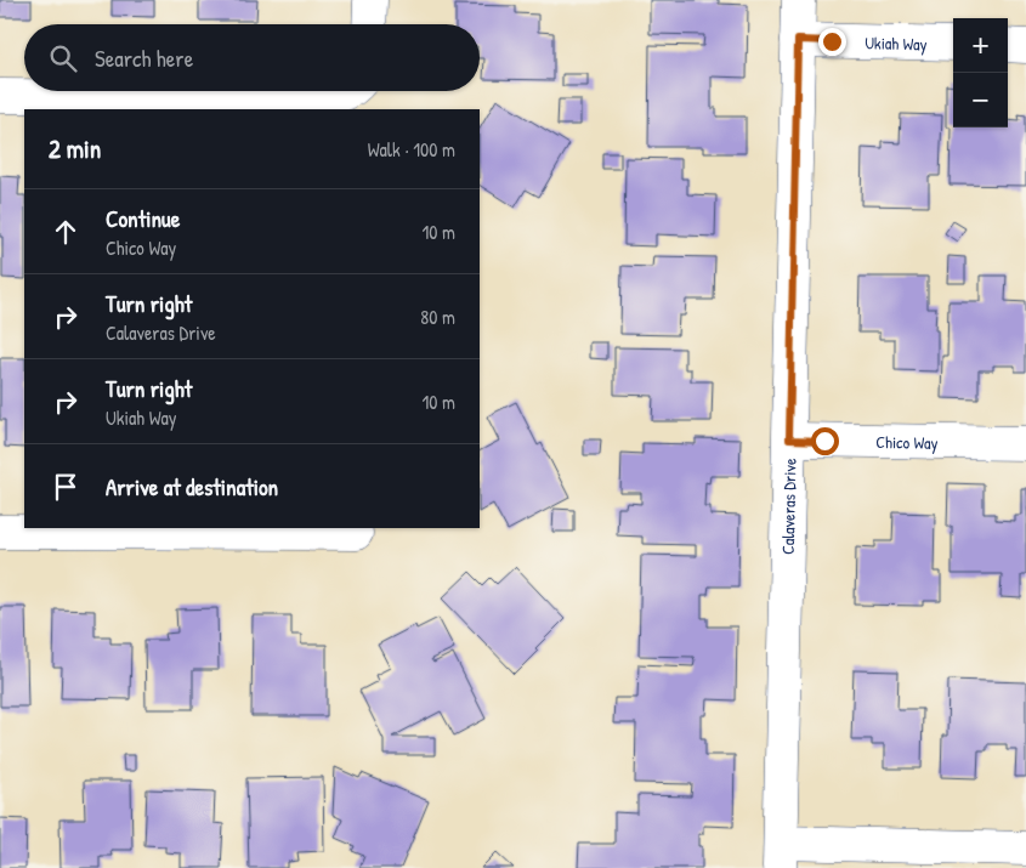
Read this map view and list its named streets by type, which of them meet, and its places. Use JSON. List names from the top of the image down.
{
  "streets": {
    "street": ["Ukiah Way", "Chico Way", "Calaveras Drive"]
  },
  "crossings": [
    ["Ukiah Way", "Calaveras Drive"],
    ["Chico Way", "Calaveras Drive"]
  ],
  "page": {
    "map_buttons": ["+", "−"],
    "search": "Search here",
    "heading": ["2 min", "Walk · 100 m"],
    "list": [
      ["Continue", "Chico Way", "10 m"],
      ["Turn right", "Calaveras Drive", "80 m"],
      ["Turn right", "Ukiah Way", "10 m"],
      "Arrive at destination"
    ]
  }
}
